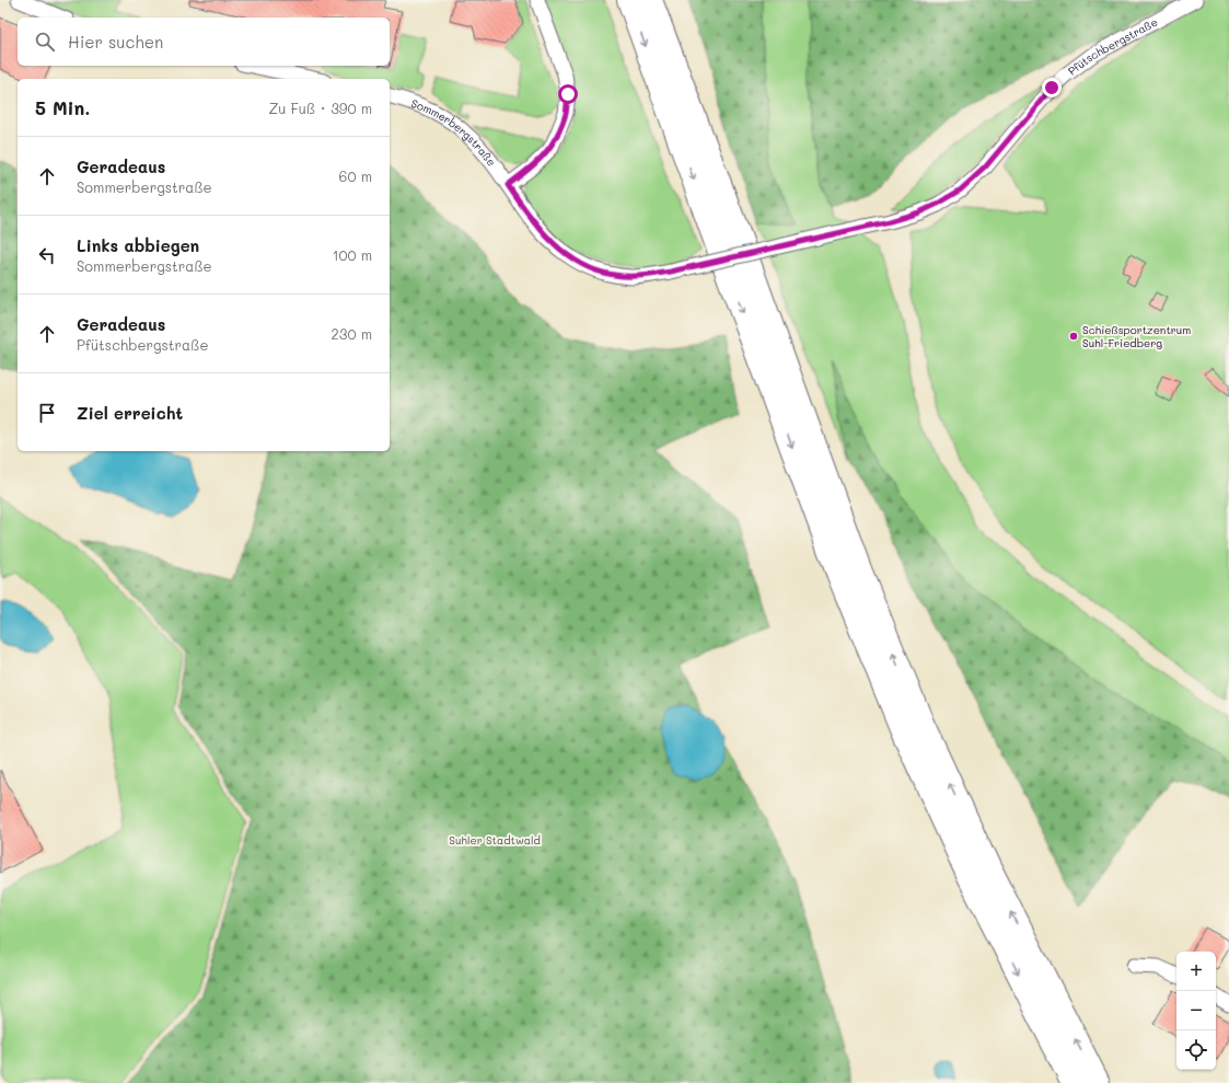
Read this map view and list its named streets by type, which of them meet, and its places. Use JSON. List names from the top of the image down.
{
  "streets": {
    "street": ["Pfütschbergstraße", "Sommerbergstraße"]
  },
  "crossings": [
    ["Pfütschbergstraße", "Sommerbergstraße"]
  ],
  "parks": ["Suhler Stadtwald"],
  "places": ["Schießsportzentrum Suhl-Friedberg"],
  "page": {
    "search": "Hier suchen",
    "heading": ["5 Min.", "Zu Fuß · 390 m"],
    "list": [
      ["Geradeaus", "Sommerbergstraße", "60 m"],
      ["Links abbiegen", "Sommerbergstraße", "100 m"],
      ["Geradeaus", "Pfütschbergstraße", "230 m"],
      "Ziel erreicht"
    ],
    "map_buttons": ["+", "−"]
  }
}
